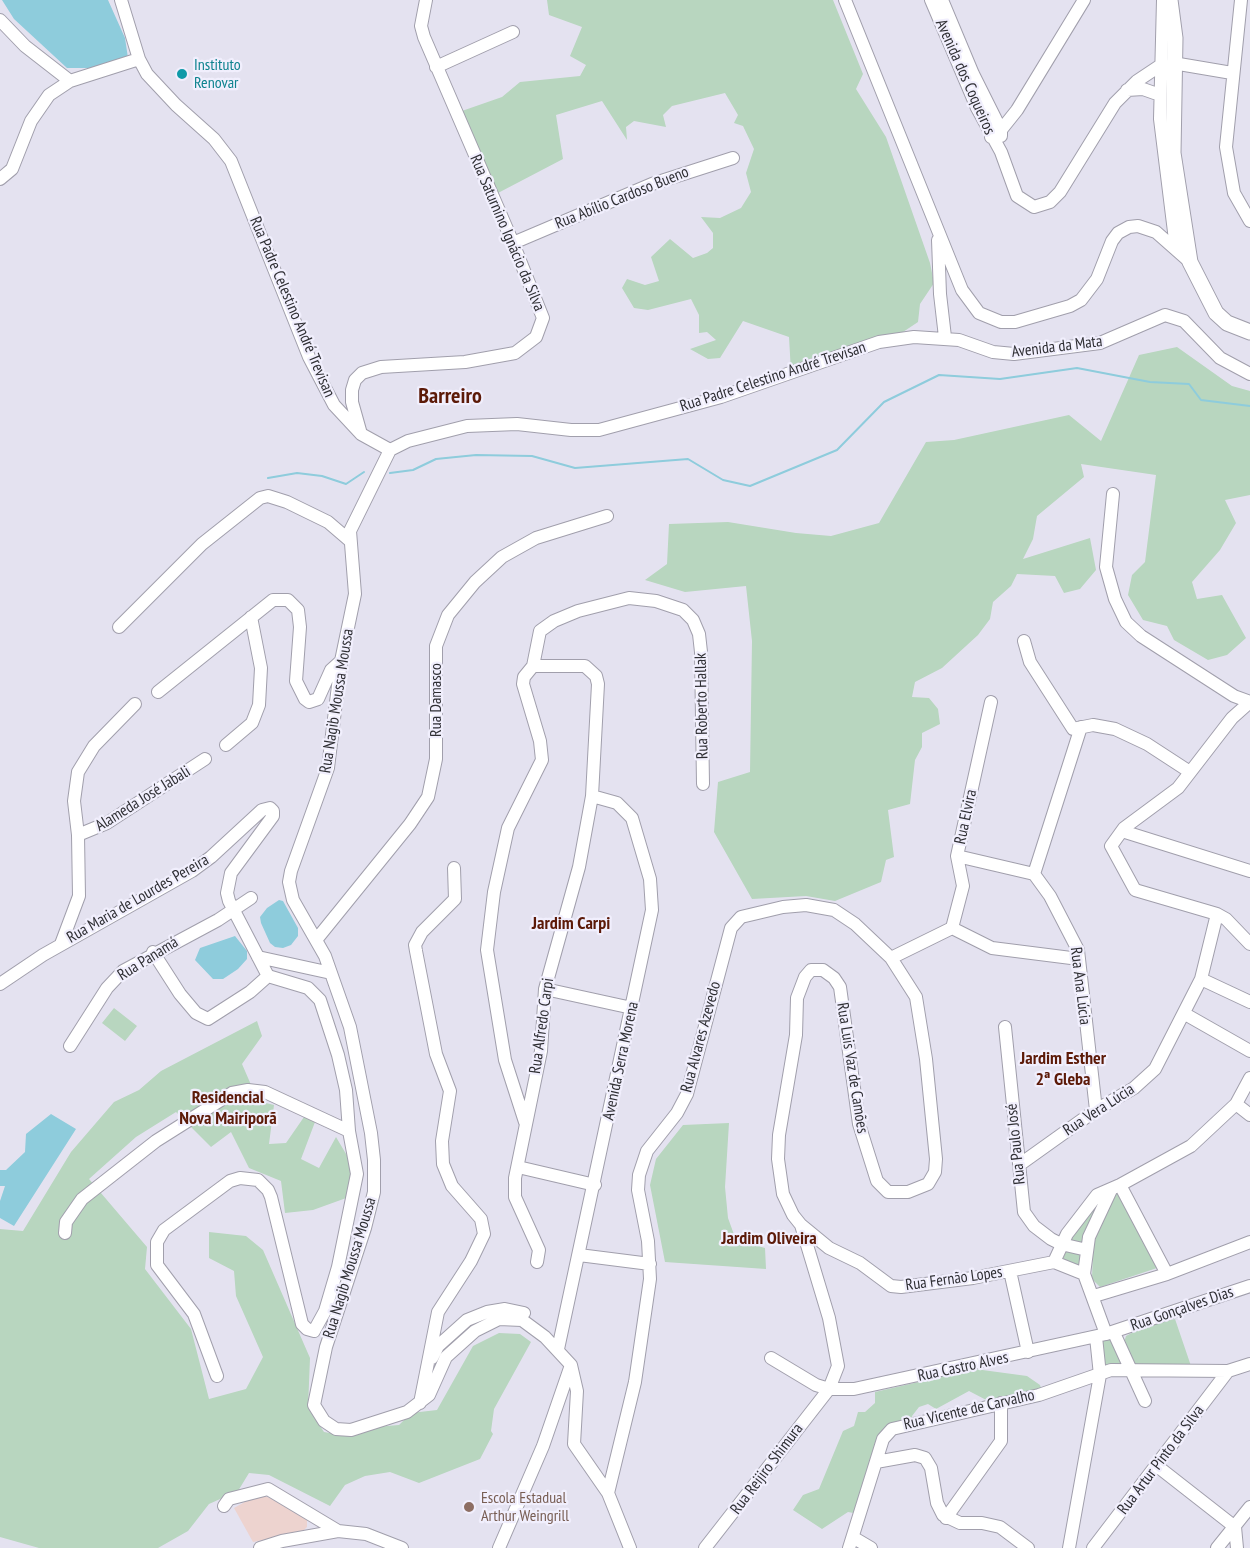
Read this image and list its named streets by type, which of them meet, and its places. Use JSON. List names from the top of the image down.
{
  "streets": {
    "street": [
      "Avenida dos Coqueiros",
      "Rua Abílio Cardoso Bueno",
      "Rua Saturnino Ignácio da Silva",
      "Rua Padre Celestino André Trevisan",
      "Avenida da Mata",
      "Rua Damasco",
      "Rua Nagib Moussa Moussa",
      "Rua Roberto Hallak",
      "Alameda José Jabali",
      "Rua Elvira",
      "Rua Maria de Lourdes Pereira",
      "Rua Panamá",
      "Rua Ana Lúcia",
      "Rua Alfredo Carpi",
      "Rua Alvares Azevedo",
      "Avenida Serra Morena",
      "Rua Luis Vaz de Camões",
      "Rua Vera Lúcia",
      "Rua Paulo José",
      "Rua Fernão Lopes",
      "Rua Gonçalves Dias",
      "Rua Castro Alves",
      "Rua Vicente de Carvalho",
      "Rua Artur Pinto da Silva",
      "Rua Reijiro Shimura"
    ]
  },
  "crossings": [
    ["Rua Abílio Cardoso Bueno", "Rua Saturnino Ignácio da Silva"],
    ["Rua Saturnino Ignácio da Silva", "Rua Padre Celestino André Trevisan"],
    ["Rua Padre Celestino André Trevisan", "Avenida da Mata"],
    ["Rua Padre Celestino André Trevisan", "Rua Nagib Moussa Moussa"],
    ["Rua Damasco", "Rua Nagib Moussa Moussa"],
    ["Rua Nagib Moussa Moussa", "Rua Alvares Azevedo"],
    ["Rua Nagib Moussa Moussa", "Avenida Serra Morena"],
    ["Rua Roberto Hallak", "Rua Alfredo Carpi"],
    ["Rua Elvira", "Rua Ana Lúcia"],
    ["Rua Maria de Lourdes Pereira", "Rua Panamá"],
    ["Rua Ana Lúcia", "Rua Vera Lúcia"],
    ["Rua Alfredo Carpi", "Avenida Serra Morena"],
    ["Rua Alvares Azevedo", "Rua Luis Vaz de Camões"],
    ["Rua Luis Vaz de Camões", "Rua Fernão Lopes"],
    ["Rua Luis Vaz de Camões", "Rua Castro Alves"],
    ["Rua Luis Vaz de Camões", "Rua Reijiro Shimura"],
    ["Rua Vera Lúcia", "Rua Paulo José"],
    ["Rua Gonçalves Dias", "Rua Castro Alves"],
    ["Rua Castro Alves", "Rua Reijiro Shimura"],
    ["Rua Vicente de Carvalho", "Rua Artur Pinto da Silva"]
  ],
  "districts": [
    "Barreiro",
    "Jardim Carpi",
    "Jardim Esther 2ª Gleba",
    "Residencial Nova Mairiporã",
    "Jardim Oliveira"
  ],
  "places": ["Instituto Renovar", "Escola Estadual Arthur Weingrill"]
}
